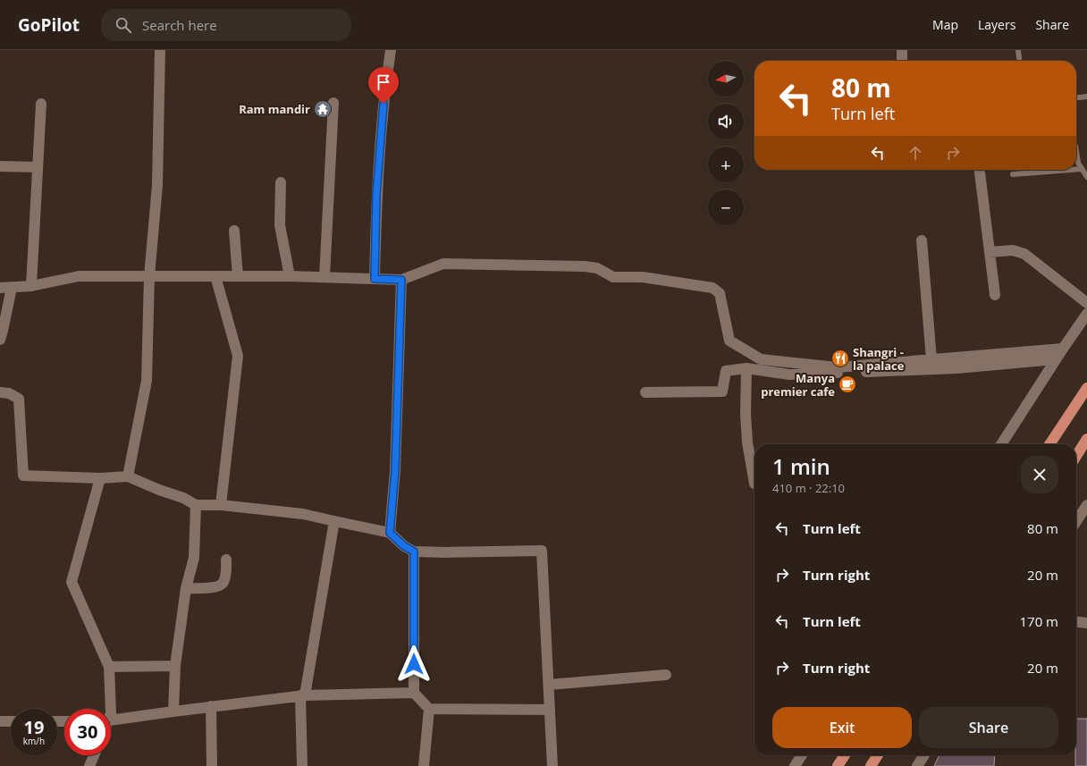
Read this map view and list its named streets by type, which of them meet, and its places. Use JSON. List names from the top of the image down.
{
  "places": {
    "temple": ["Ram mandir"],
    "restaurant": ["Shangri - la palace"],
    "cafe": ["Manya premier cafe"]
  },
  "north": "left",
  "page": {
    "header": "GoPilot",
    "search": "Search here",
    "nav": ["Map", "Layers", "Share"],
    "map_buttons": ["+", "−"],
    "turn": ["80 m", "Turn left"],
    "heading": ["1 min", "410 m · 22:10"],
    "list": [
      {
        "name": "Turn left",
        "value": "80 m"
      },
      {
        "name": "Turn right",
        "value": "20 m"
      },
      {
        "name": "Turn left",
        "value": "170 m"
      },
      {
        "name": "Turn right",
        "value": "20 m"
      }
    ],
    "buttons": ["Exit", "Share"],
    "speed": "19 km/h",
    "limit": "30"
  }
}
